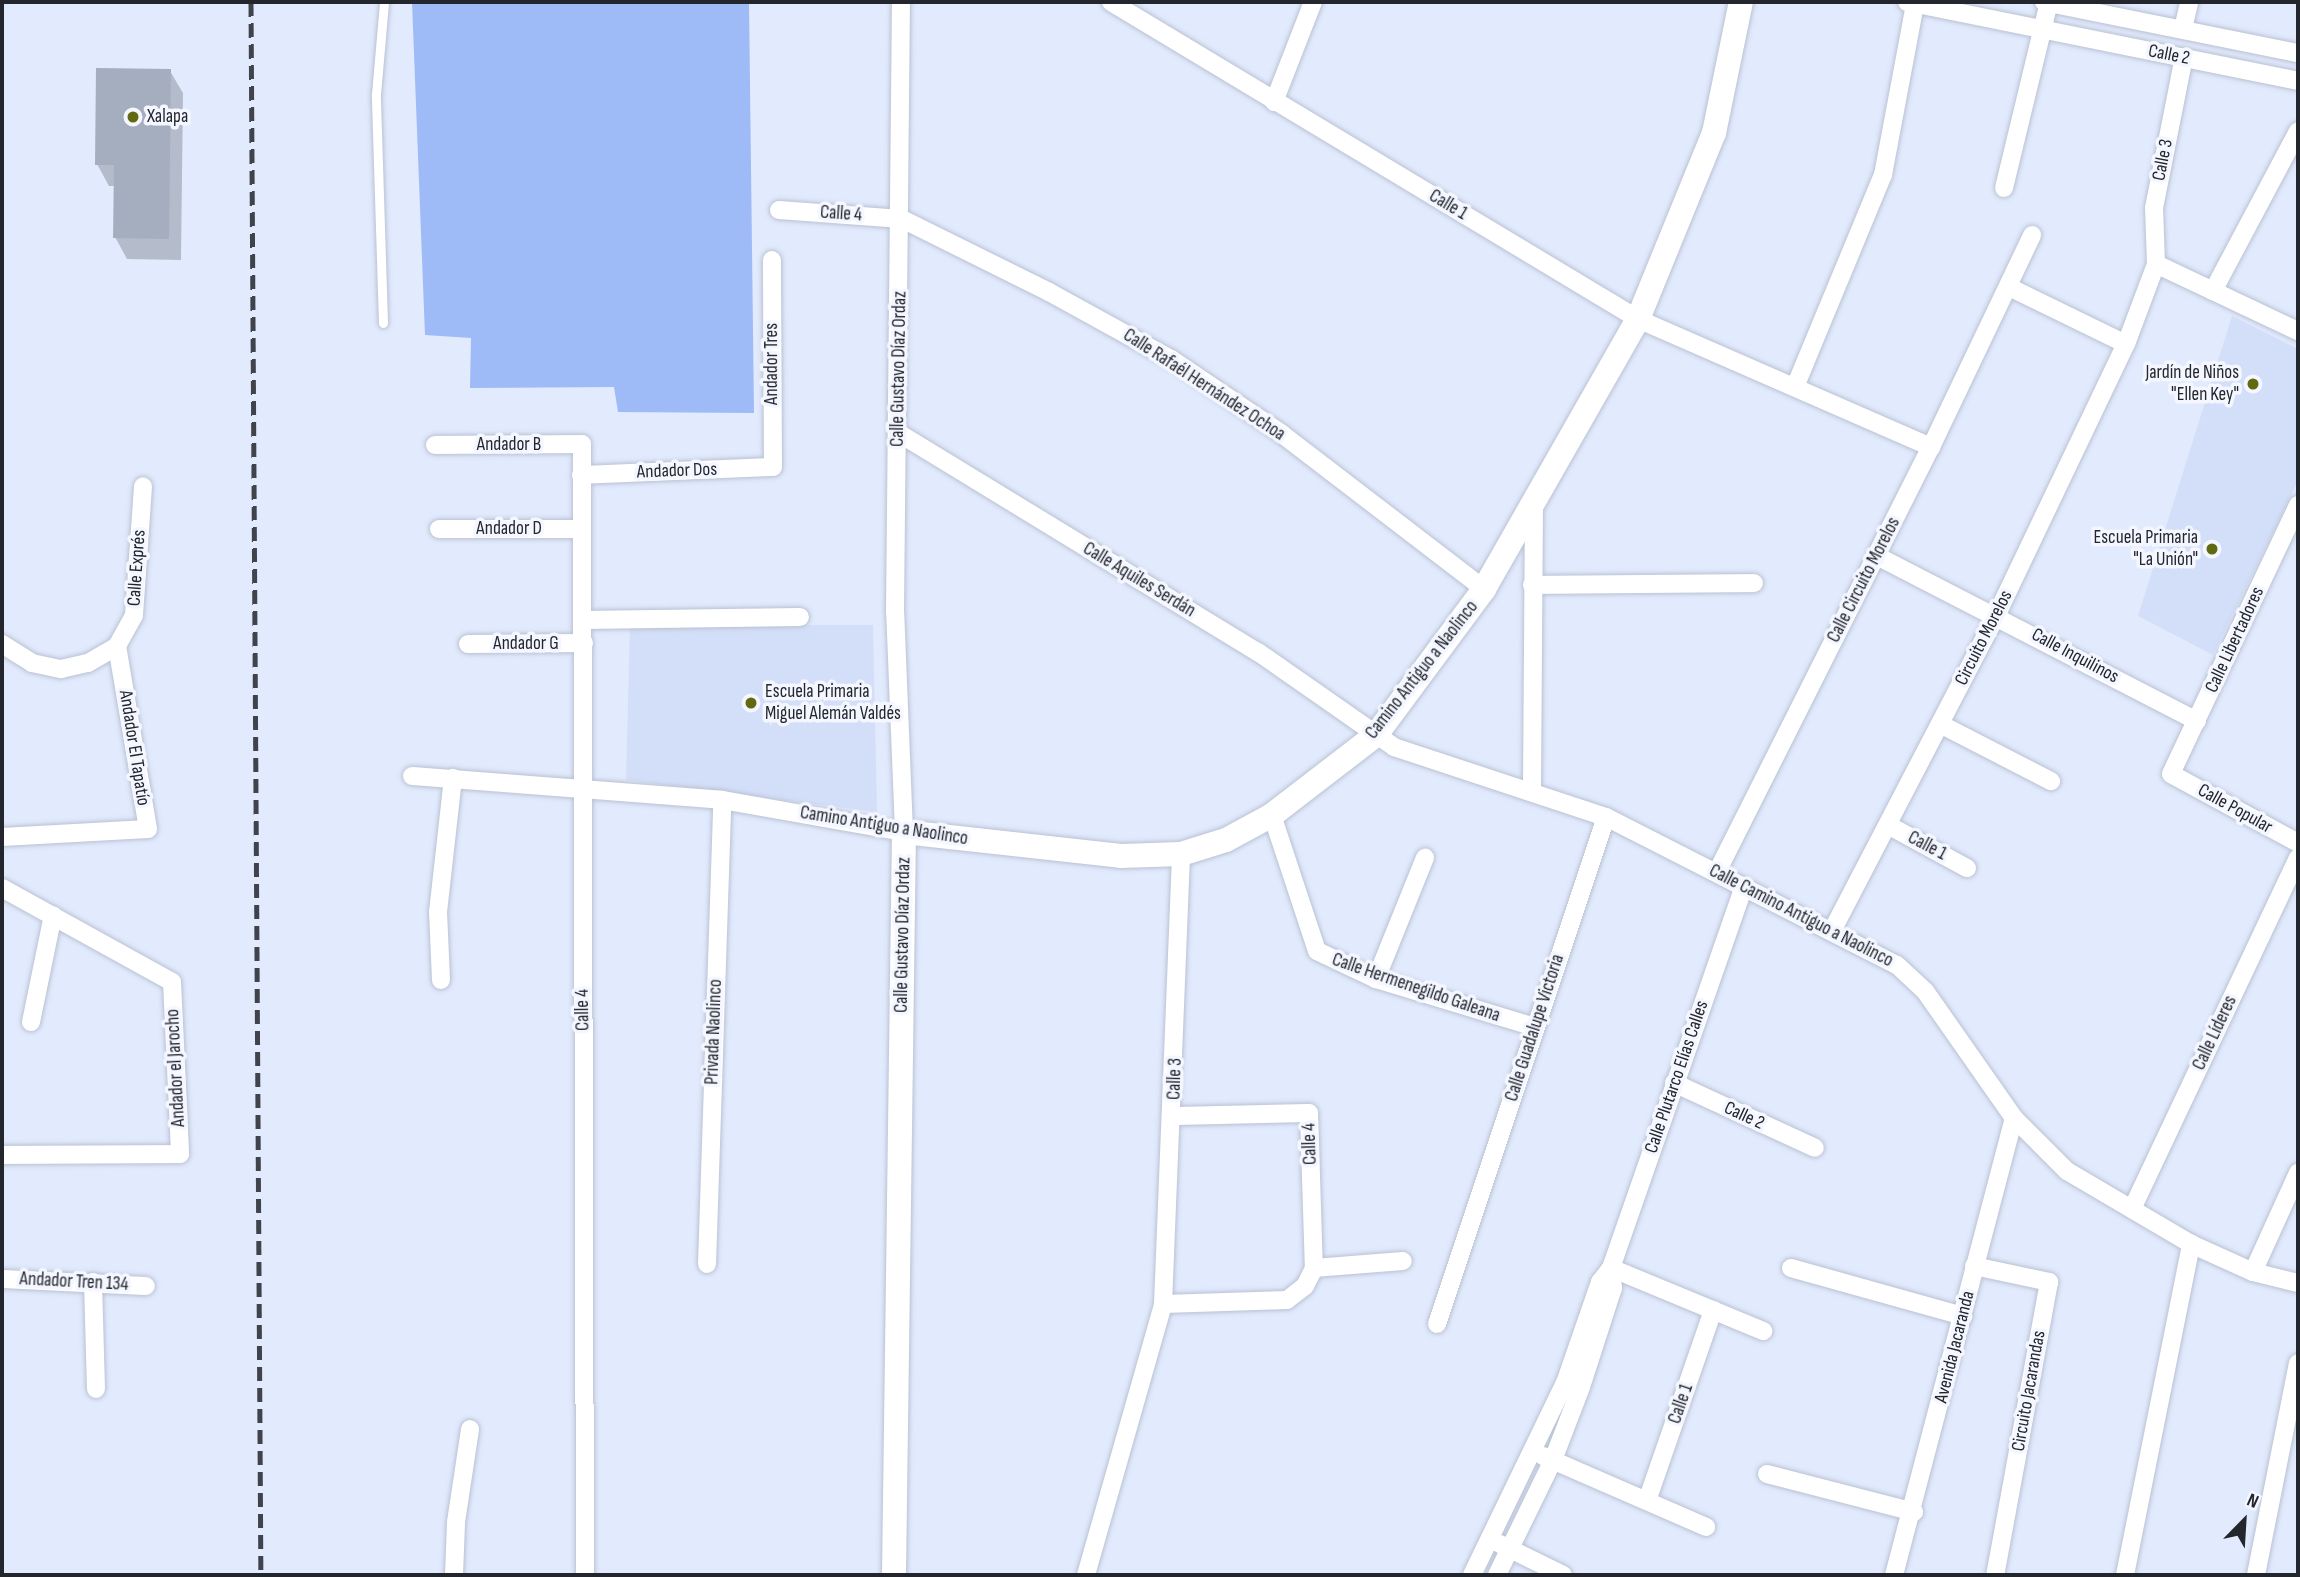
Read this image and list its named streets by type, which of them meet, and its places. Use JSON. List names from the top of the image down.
{
  "streets": {
    "main road": ["Calle Gustavo Díaz Ordaz", "Camino Antiguo a Naolinco"],
    "street": [
      "Calle 2",
      "Calle 3",
      "Calle 1",
      "Calle 4",
      "Andador Tres",
      "Calle Rafaél Hernández Ochoa",
      "Andador B",
      "Andador Dos",
      "Andador D",
      "Calle Exprés",
      "Calle Aquiles Serdán",
      "Calle Circuito Morelos",
      "Circuito Morelos",
      "Calle Libertadores",
      "Andador G",
      "Calle Inquilinos",
      "Andador El Tapatío",
      "Calle Popular",
      "Calle Camino Antiguo a Naolinco",
      "Calle Hermenegildo Galeana",
      "Calle Guadalupe Victoria",
      "Privada Naolinco",
      "Calle Líderes",
      "Andador el Jarocho",
      "Calle Plutarco Elías Calles",
      "Andador Tren 134",
      "Avenida Jacaranda",
      "Circuito Jacarandas"
    ]
  },
  "crossings": [
    ["Calle 2", "Calle 3"],
    ["Calle 2", "Calle Plutarco Elías Calles"],
    ["Calle 3", "Calle 4"],
    ["Calle 3", "Circuito Morelos"],
    ["Calle 3", "Camino Antiguo a Naolinco"],
    ["Calle 1", "Calle Circuito Morelos"],
    ["Calle 1", "Circuito Morelos"],
    ["Calle 1", "Camino Antiguo a Naolinco"],
    ["Calle 4", "Calle Gustavo Díaz Ordaz"],
    ["Calle 4", "Calle Rafaél Hernández Ochoa"],
    ["Calle 4", "Andador B"],
    ["Calle 4", "Andador Dos"],
    ["Calle 4", "Andador D"],
    ["Calle 4", "Andador G"],
    ["Calle 4", "Camino Antiguo a Naolinco"],
    ["Andador Tres", "Andador Dos"],
    ["Calle Gustavo Díaz Ordaz", "Calle Rafaél Hernández Ochoa"],
    ["Calle Gustavo Díaz Ordaz", "Calle Aquiles Serdán"],
    ["Calle Gustavo Díaz Ordaz", "Camino Antiguo a Naolinco"],
    ["Calle Rafaél Hernández Ochoa", "Camino Antiguo a Naolinco"],
    ["Calle Exprés", "Andador El Tapatío"],
    ["Calle Aquiles Serdán", "Camino Antiguo a Naolinco"],
    ["Calle Aquiles Serdán", "Calle Camino Antiguo a Naolinco"],
    ["Calle Circuito Morelos", "Calle Inquilinos"],
    ["Calle Circuito Morelos", "Calle Camino Antiguo a Naolinco"],
    ["Circuito Morelos", "Calle Inquilinos"],
    ["Circuito Morelos", "Calle Camino Antiguo a Naolinco"],
    ["Calle Libertadores", "Calle Inquilinos"],
    ["Calle Libertadores", "Calle Popular"],
    ["Camino Antiguo a Naolinco", "Calle Camino Antiguo a Naolinco"],
    ["Camino Antiguo a Naolinco", "Calle Hermenegildo Galeana"],
    ["Camino Antiguo a Naolinco", "Privada Naolinco"],
    ["Calle Camino Antiguo a Naolinco", "Calle Guadalupe Victoria"],
    ["Calle Camino Antiguo a Naolinco", "Calle Líderes"],
    ["Calle Camino Antiguo a Naolinco", "Calle Plutarco Elías Calles"],
    ["Calle Camino Antiguo a Naolinco", "Avenida Jacaranda"],
    ["Calle Hermenegildo Galeana", "Calle Guadalupe Victoria"],
    ["Avenida Jacaranda", "Circuito Jacarandas"]
  ],
  "places": [
    "Xalapa",
    "Jardín de Niños \"Ellen Key\"",
    "Escuela Primaria \"La Unión\"",
    "Escuela Primaria Miguel Alemán Valdés"
  ],
  "north": "top right"
}
